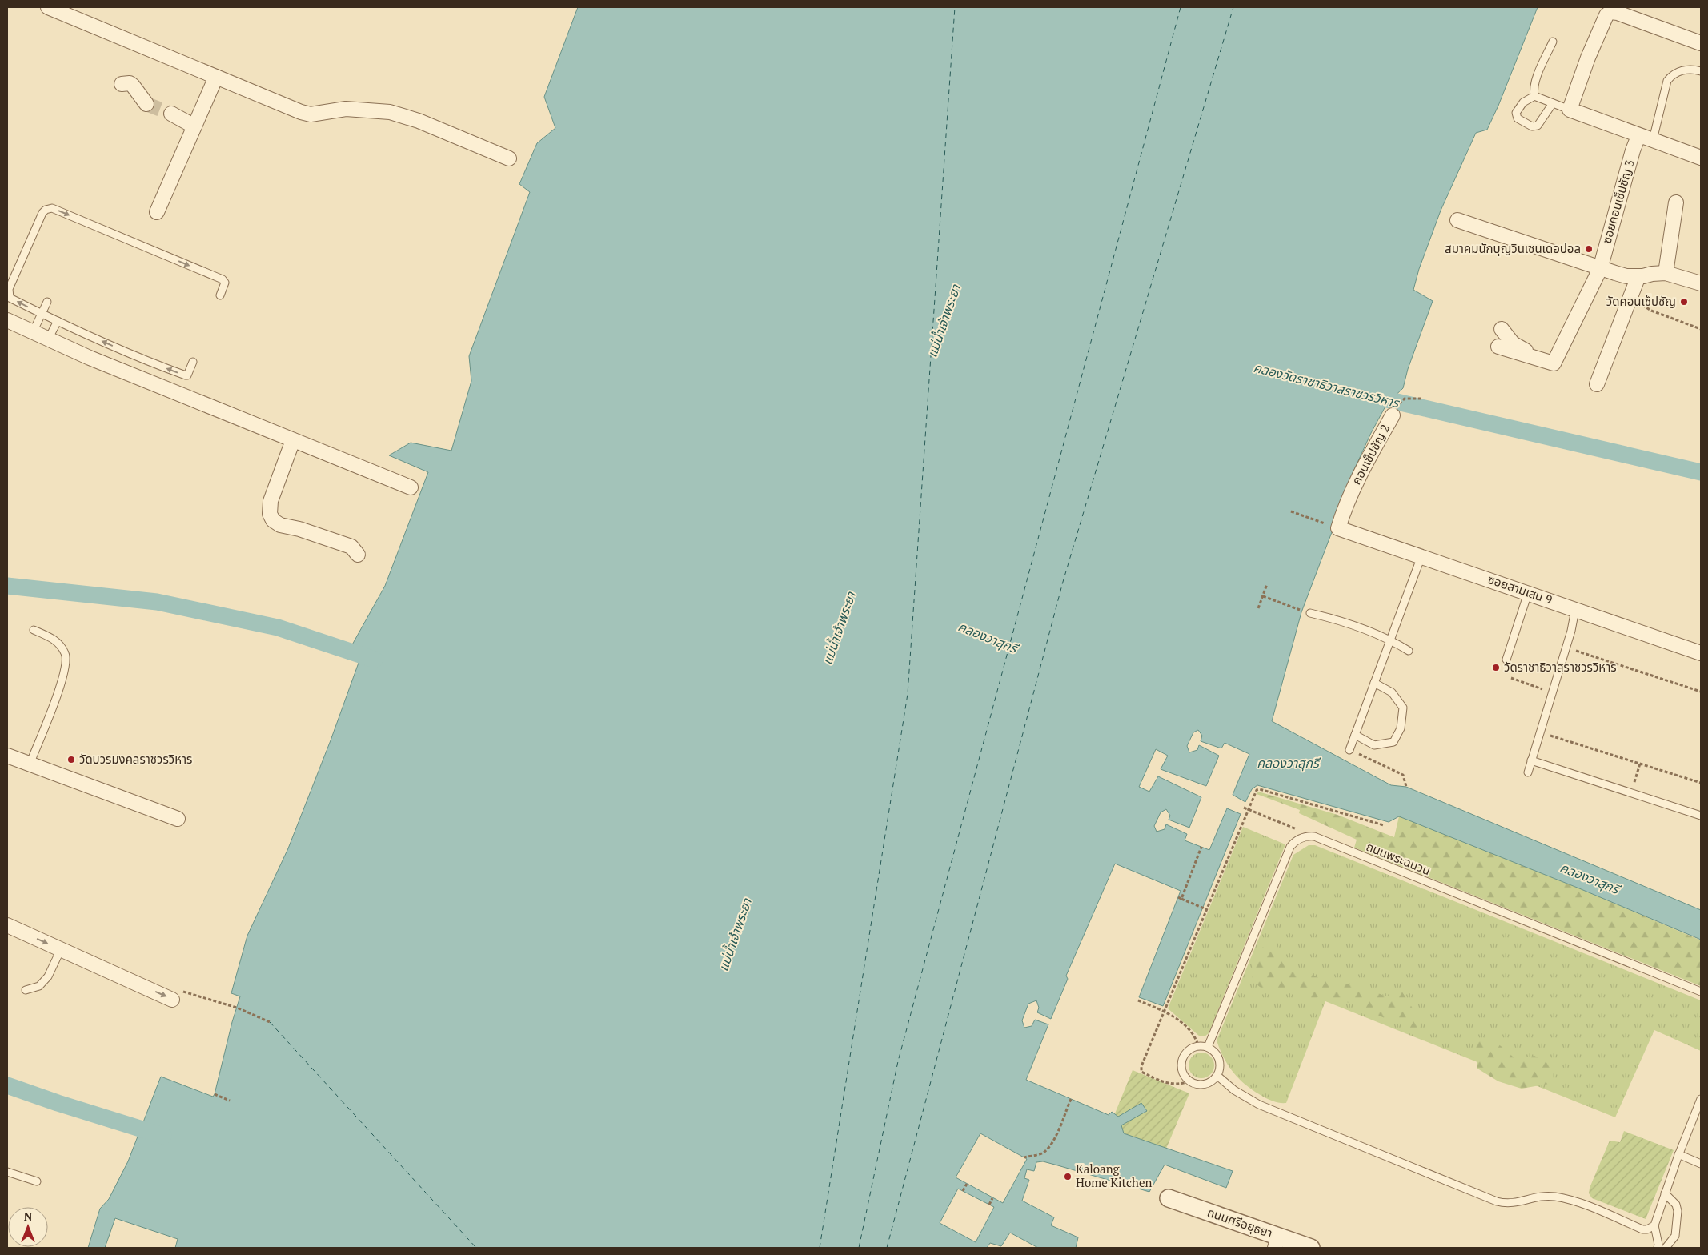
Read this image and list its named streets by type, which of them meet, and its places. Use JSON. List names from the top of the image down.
{
  "streets": {
    "street": [
      "ซอยคอนเซ็ปชัญ 3",
      "คอนเซ็ปชัญ 2",
      "ซอยสามเสน 9",
      "ถนนศรีอยุธยา"
    ],
    "lane": ["ถนนพระฉนวน"]
  },
  "crossings": [
    ["คอนเซ็ปชัญ 2", "ซอยสามเสน 9"]
  ],
  "water": ["แม่น้ำเจ้าพระยา", "คลองวัดราชาธิวาสราชวรวิหาร", "คลองวาสุกรี"],
  "places": [
    "สมาคมนักบุญวินเซนเดอปอล",
    "วัดคอนเซ็ปชัญ",
    "วัดราชาธิวาสราชวรวิหาร",
    "วัดบวรมงคลราชวรวิหาร",
    "Kaloang Home Kitchen"
  ],
  "north": "top"
}
